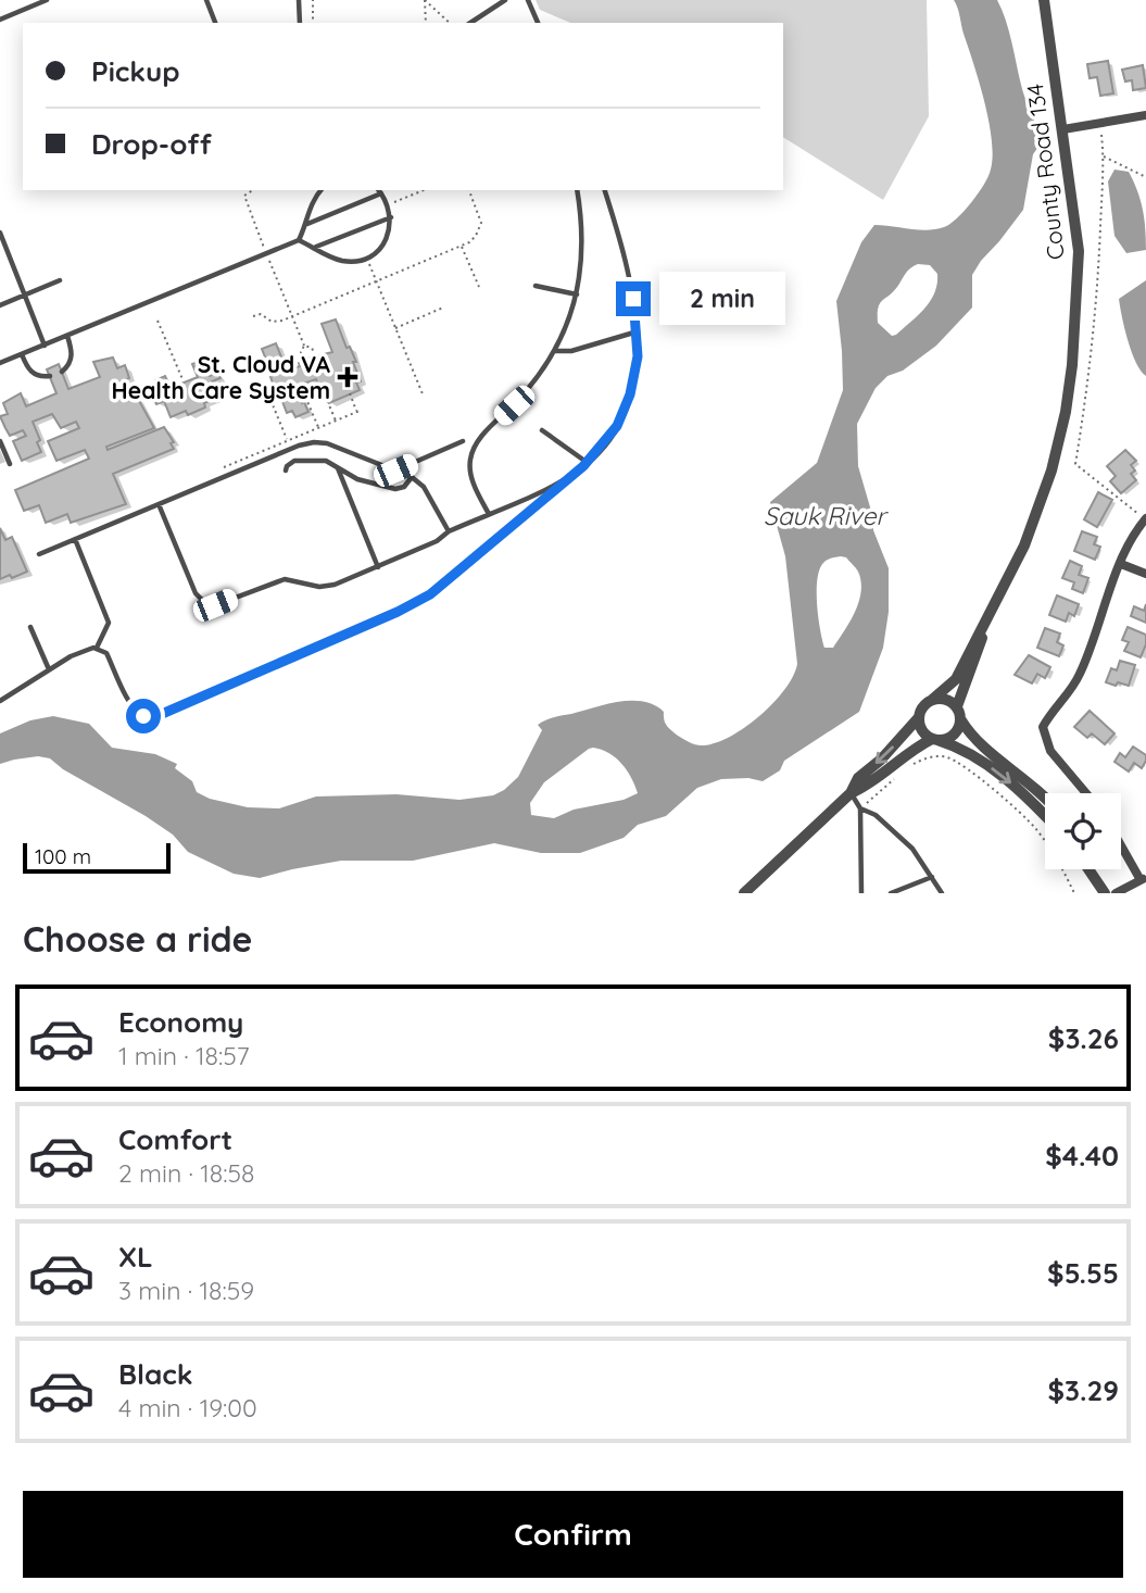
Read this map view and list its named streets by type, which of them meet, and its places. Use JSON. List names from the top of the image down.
{
  "streets": {
    "street": ["County Road 134"]
  },
  "water": ["Sauk River"],
  "places": {
    "health": ["St. Cloud VA Health Care System"]
  },
  "scale_bar": "100 m",
  "page": {
    "banner": ["Pickup", "Drop-off"],
    "bubble": "2 min",
    "scale": "100 m",
    "heading": "Choose a ride",
    "list": [
      {
        "name": "Economy",
        "note": "1 min · 18:57",
        "value": "$3.26"
      },
      {
        "name": "Comfort",
        "note": "2 min · 18:58",
        "value": "$4.40"
      },
      {
        "name": "XL",
        "note": "3 min · 18:59",
        "value": "$5.55"
      },
      {
        "name": "Black",
        "note": "4 min · 19:00",
        "value": "$3.29"
      }
    ],
    "buttons": "Confirm"
  }
}
